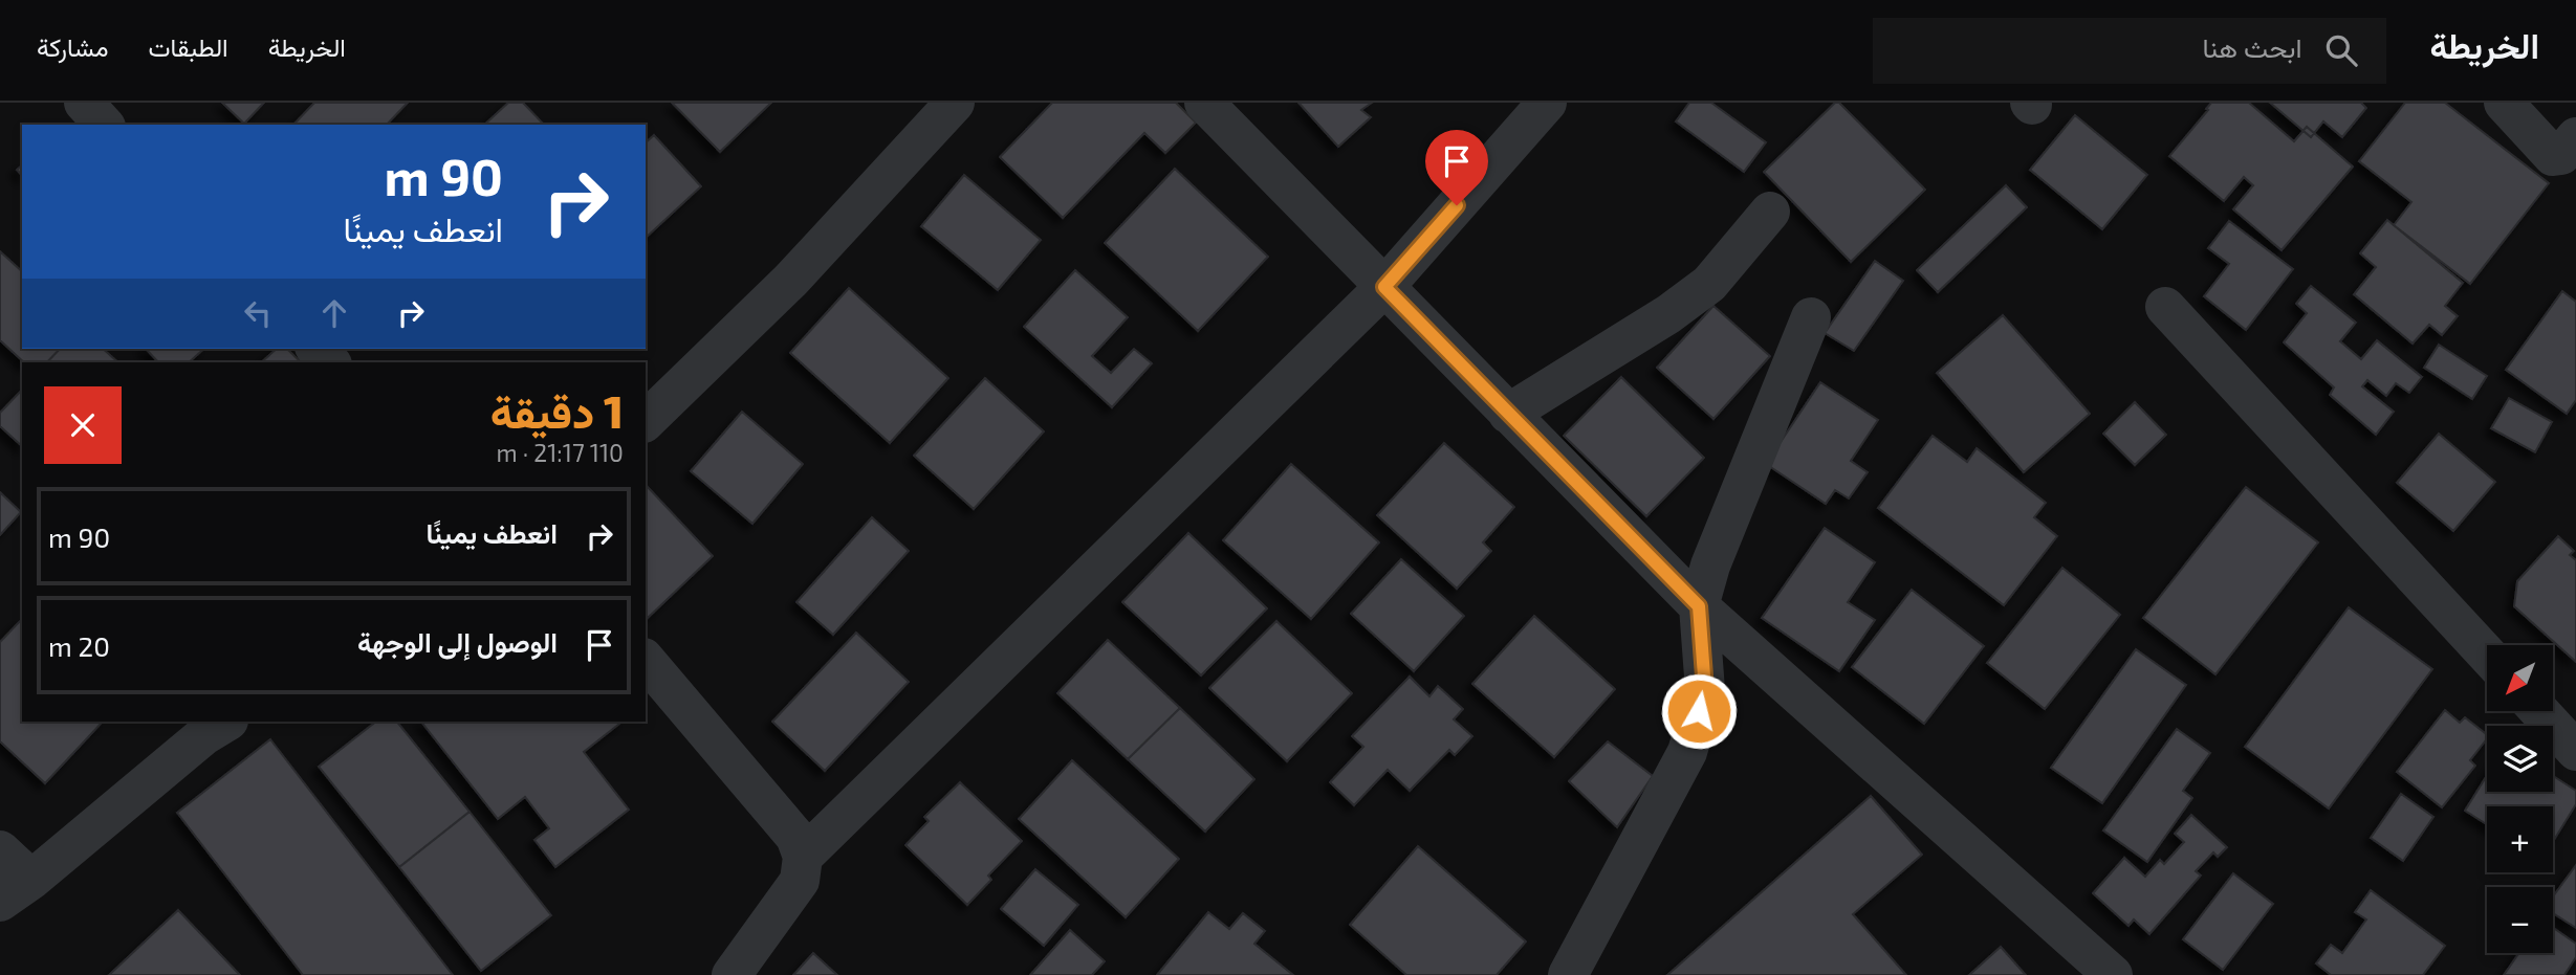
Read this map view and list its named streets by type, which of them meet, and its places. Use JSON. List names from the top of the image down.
{
  "north": "bottom left",
  "page": {
    "header": "الخريطة",
    "search": "ابحث هنا",
    "nav": ["الخريطة", "الطبقات", "مشاركة"],
    "turn": ["90 m", "انعطف يمينًا"],
    "heading": ["1 دقيقة", "110 m · 21:17"],
    "list": [
      {
        "name": "انعطف يمينًا",
        "value": "90 m"
      },
      {
        "name": "الوصول إلى الوجهة",
        "value": "20 m"
      }
    ],
    "map_buttons": ["+", "−"]
  }
}
